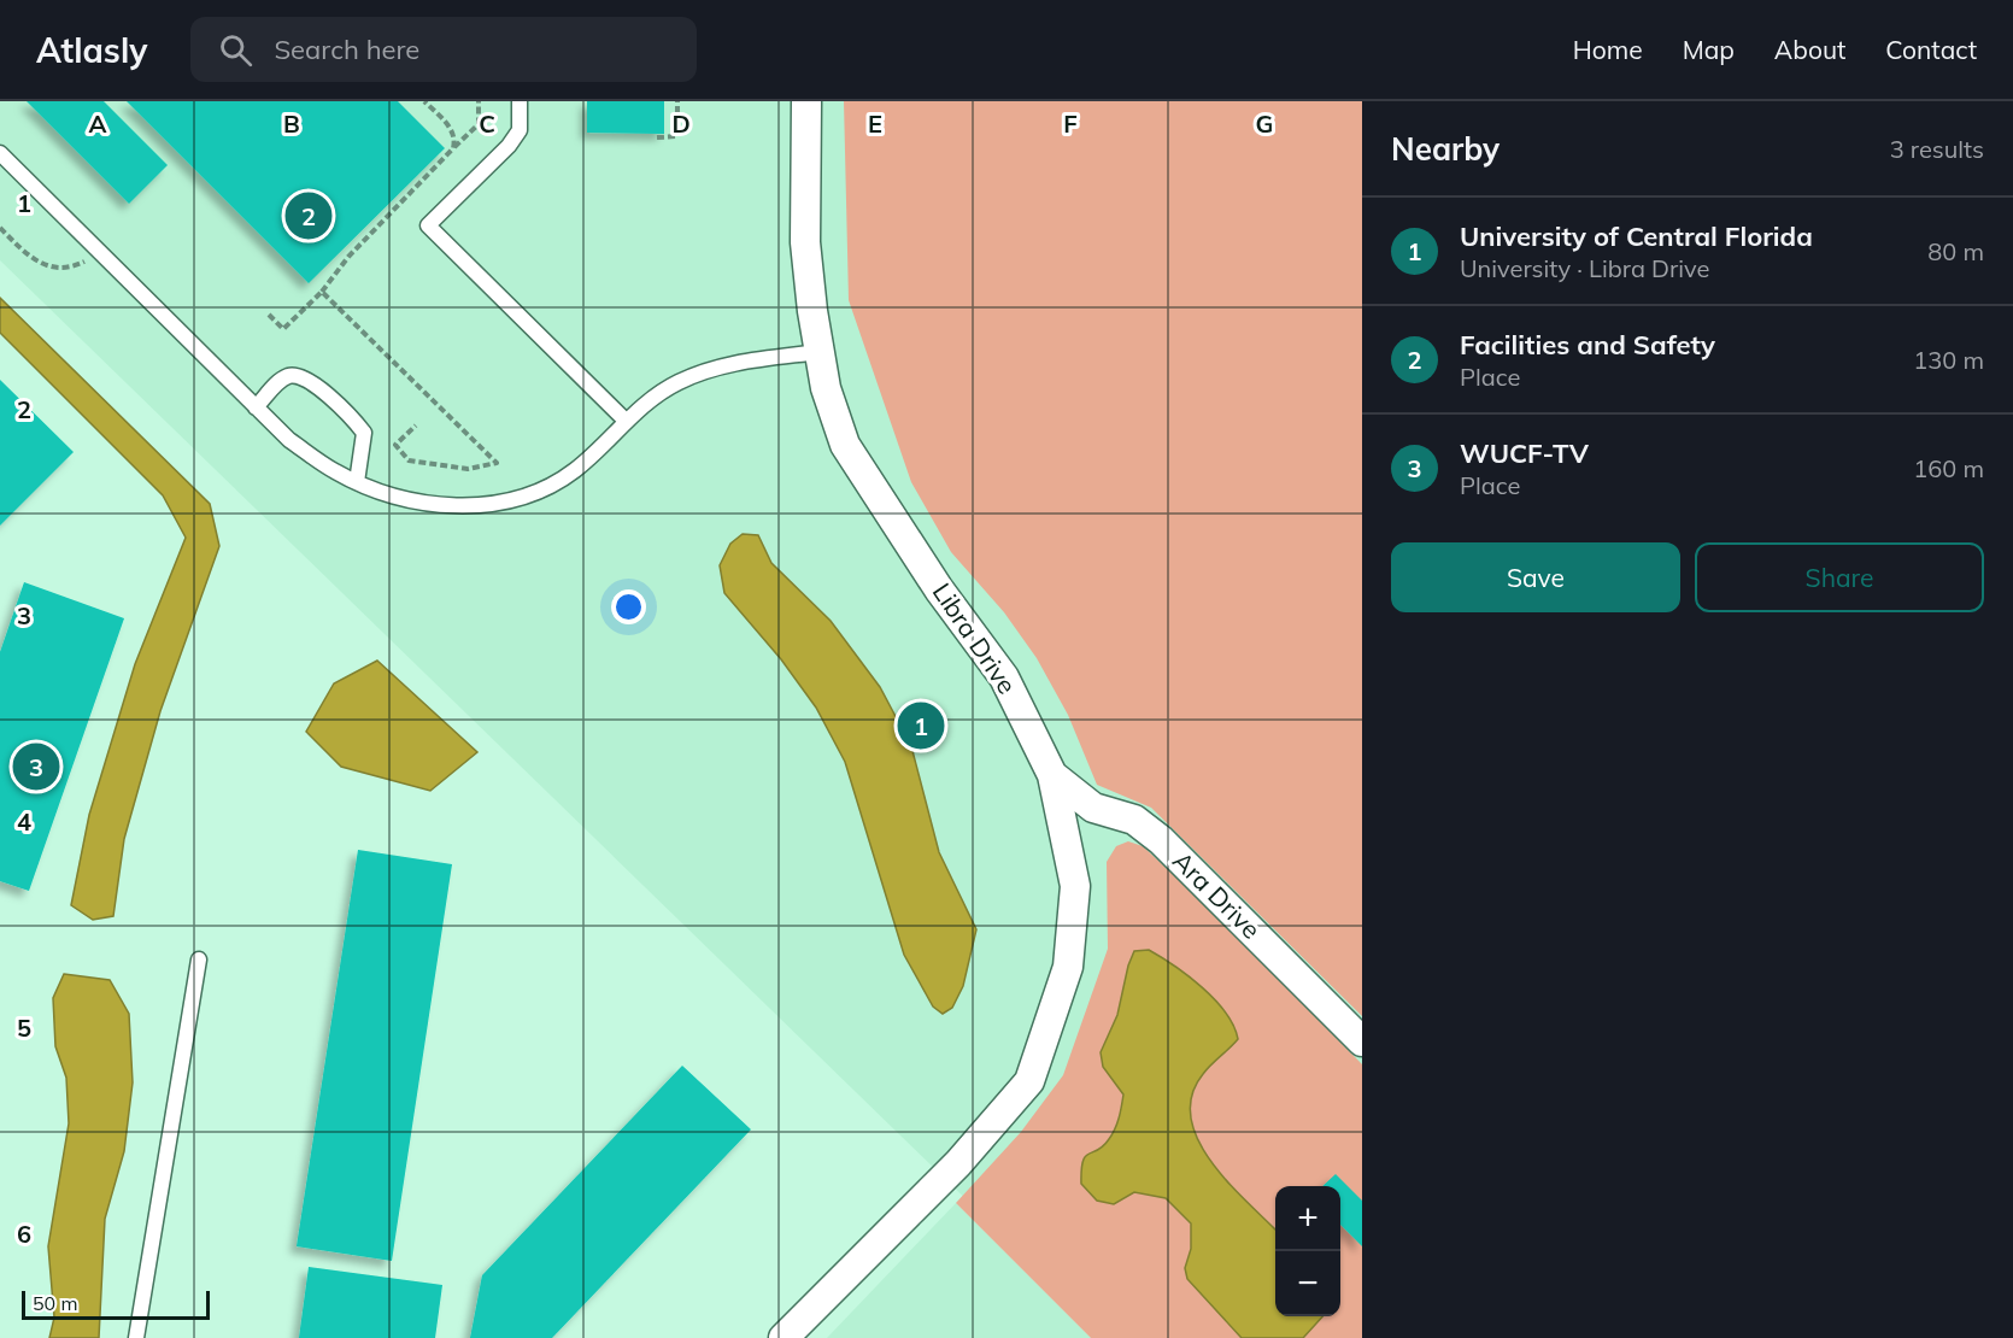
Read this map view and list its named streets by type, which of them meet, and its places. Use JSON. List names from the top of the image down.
{
  "streets": {
    "street": ["Libra Drive", "Ara Drive"]
  },
  "crossings": [
    ["Libra Drive", "Ara Drive"]
  ],
  "scale_bar": "50 m",
  "page": {
    "header": "Atlasly",
    "search": "Search here",
    "nav": [
      "Home",
      "Map",
      "About",
      "Contact"
    ],
    "heading": ["Nearby", "3 results"],
    "pins": ["2", "1", "3"],
    "list": [
      {
        "mark": "1",
        "name": "University of Central Florida",
        "note": "University · Libra Drive",
        "value": "80 m"
      },
      {
        "mark": "2",
        "name": "Facilities and Safety",
        "note": "Place",
        "value": "130 m"
      },
      {
        "mark": "3",
        "name": "WUCF-TV",
        "note": "Place",
        "value": "160 m"
      }
    ],
    "buttons": ["Save", "Share"],
    "map_buttons": ["+", "−"],
    "scale": "50 m"
  },
  "grid": {
    "columns": [
      "A",
      "B",
      "C",
      "D",
      "E",
      "F",
      "G"
    ],
    "rows": [
      "1",
      "2",
      "3",
      "4",
      "5",
      "6"
    ]
  }
}
